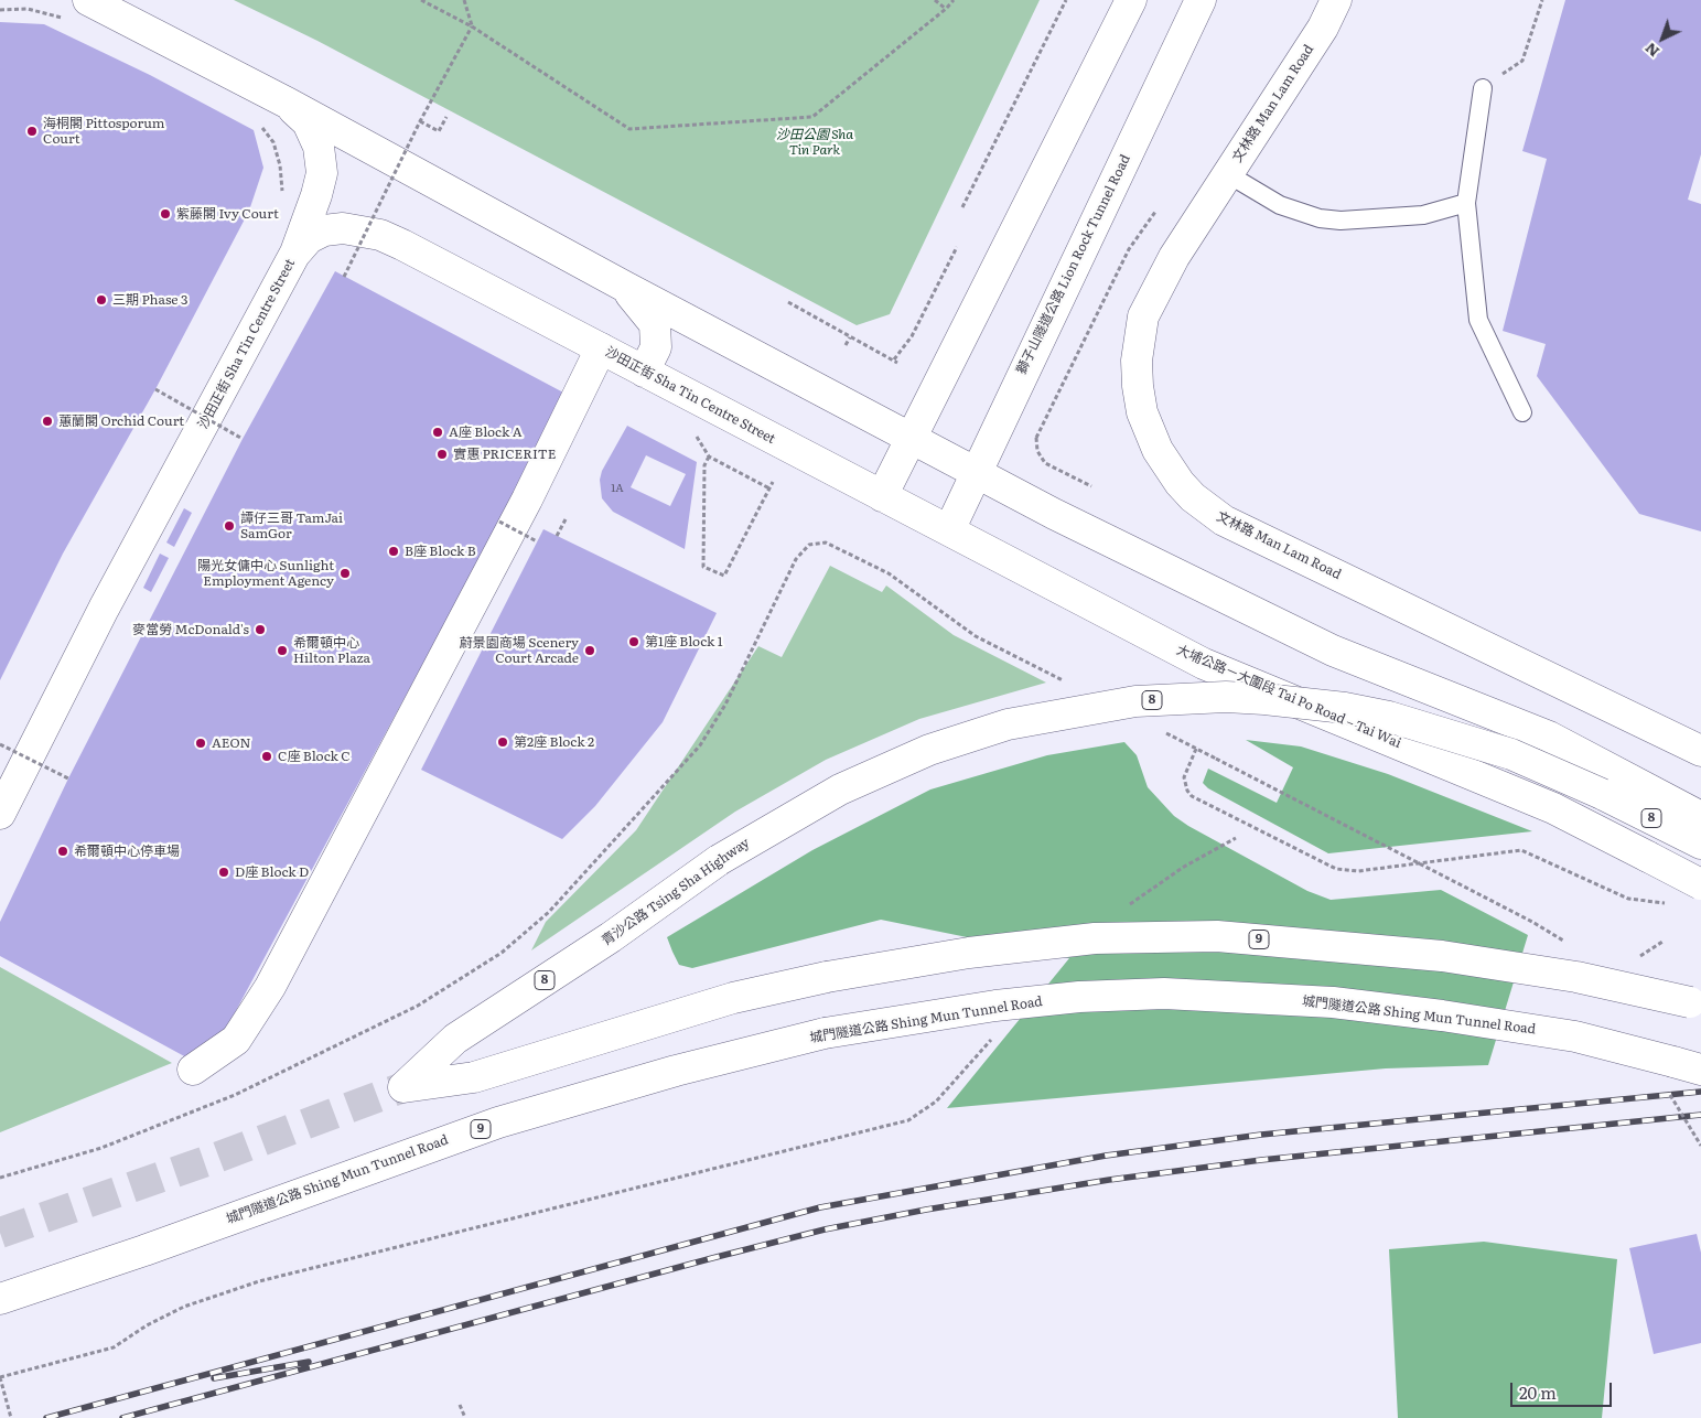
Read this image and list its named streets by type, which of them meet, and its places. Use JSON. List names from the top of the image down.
{
  "streets": {
    "main road": [
      "文林路 Man Lam Road",
      "獅子山隧道公路 Lion Rock Tunnel Road",
      "沙田正街 Sha Tin Centre Street",
      "大埔公路－大圍段 Tai Po Road – Tai Wai",
      "8",
      "青沙公路 Tsing Sha Highway",
      "9",
      "城門隧道公路 Shing Mun Tunnel Road"
    ]
  },
  "crossings": [
    ["獅子山隧道公路 Lion Rock Tunnel Road", "大埔公路－大圍段 Tai Po Road – Tai Wai"],
    ["沙田正街 Sha Tin Centre Street", "大埔公路－大圍段 Tai Po Road – Tai Wai"],
    ["青沙公路 Tsing Sha Highway", "9"]
  ],
  "parks": ["沙田公園 Sha Tin Park"],
  "places": [
    "海桐閣 Pittosporum Court",
    "紫藤閣 Ivy Court",
    "三期 Phase 3",
    "蕙蘭閣 Orchid Court",
    "A座 Block A",
    "實惠 PRICERITE",
    "譚仔三哥 TamJai SamGor",
    "B座 Block B",
    "陽光女傭中心 Sunlight Employment Agency",
    "麥當勞 McDonald's",
    "第1座 Block 1",
    "希爾頓中心 Hilton Plaza",
    "蔚景園商場 Scenery Court Arcade",
    "第2座 Block 2",
    "AEON",
    "C座 Block C",
    "希爾頓中心停車場",
    "D座 Block D"
  ],
  "house_numbers": ["1A"],
  "scale_bar": "20 m",
  "north": "bottom left"
}
